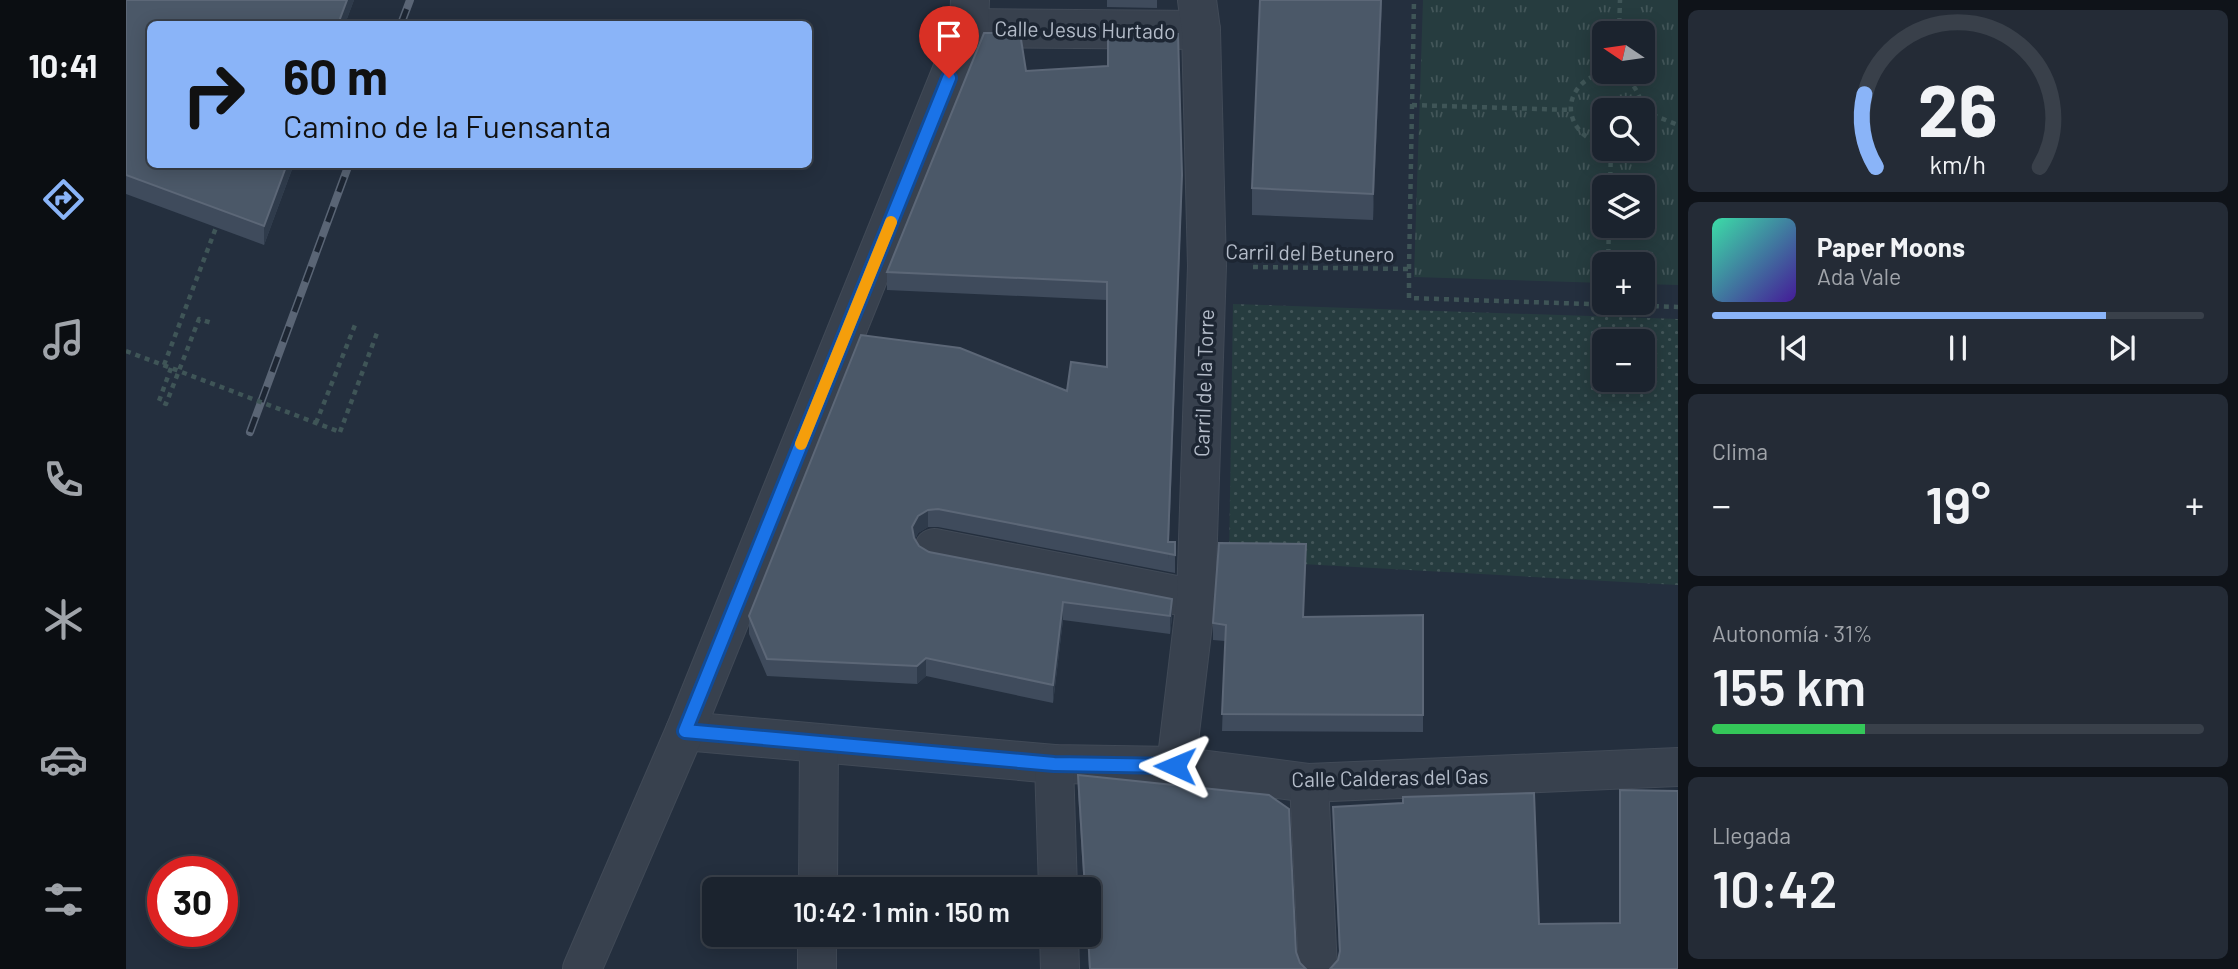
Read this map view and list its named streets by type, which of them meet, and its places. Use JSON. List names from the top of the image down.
{
  "streets": {
    "street": ["Calle Jesus Hurtado", "Carril de la Torre", "Calle Calderas del Gas"],
    "path": ["Carril del Betunero"]
  },
  "crossings": [
    ["Calle Jesus Hurtado", "Carril de la Torre"],
    ["Carril del Betunero", "Carril de la Torre"],
    ["Carril de la Torre", "Calle Calderas del Gas"]
  ],
  "north": "left",
  "page": {
    "tabs": "10:41",
    "map_buttons": ["+", "−"],
    "turn": ["60 m", "Camino de la Fuensanta"],
    "song": ["Paper Moons", "Ada Vale"],
    "tile": [
      "Clima",
      ["Autonomía · 31%", "155 km"],
      ["Llegada", "10:42"]
    ],
    "heat": ["−", "19°", "+"],
    "limit": "30",
    "trip": "10:42 · 1 min · 150 m",
    "gauge": ["26", "km/h"]
  }
}
